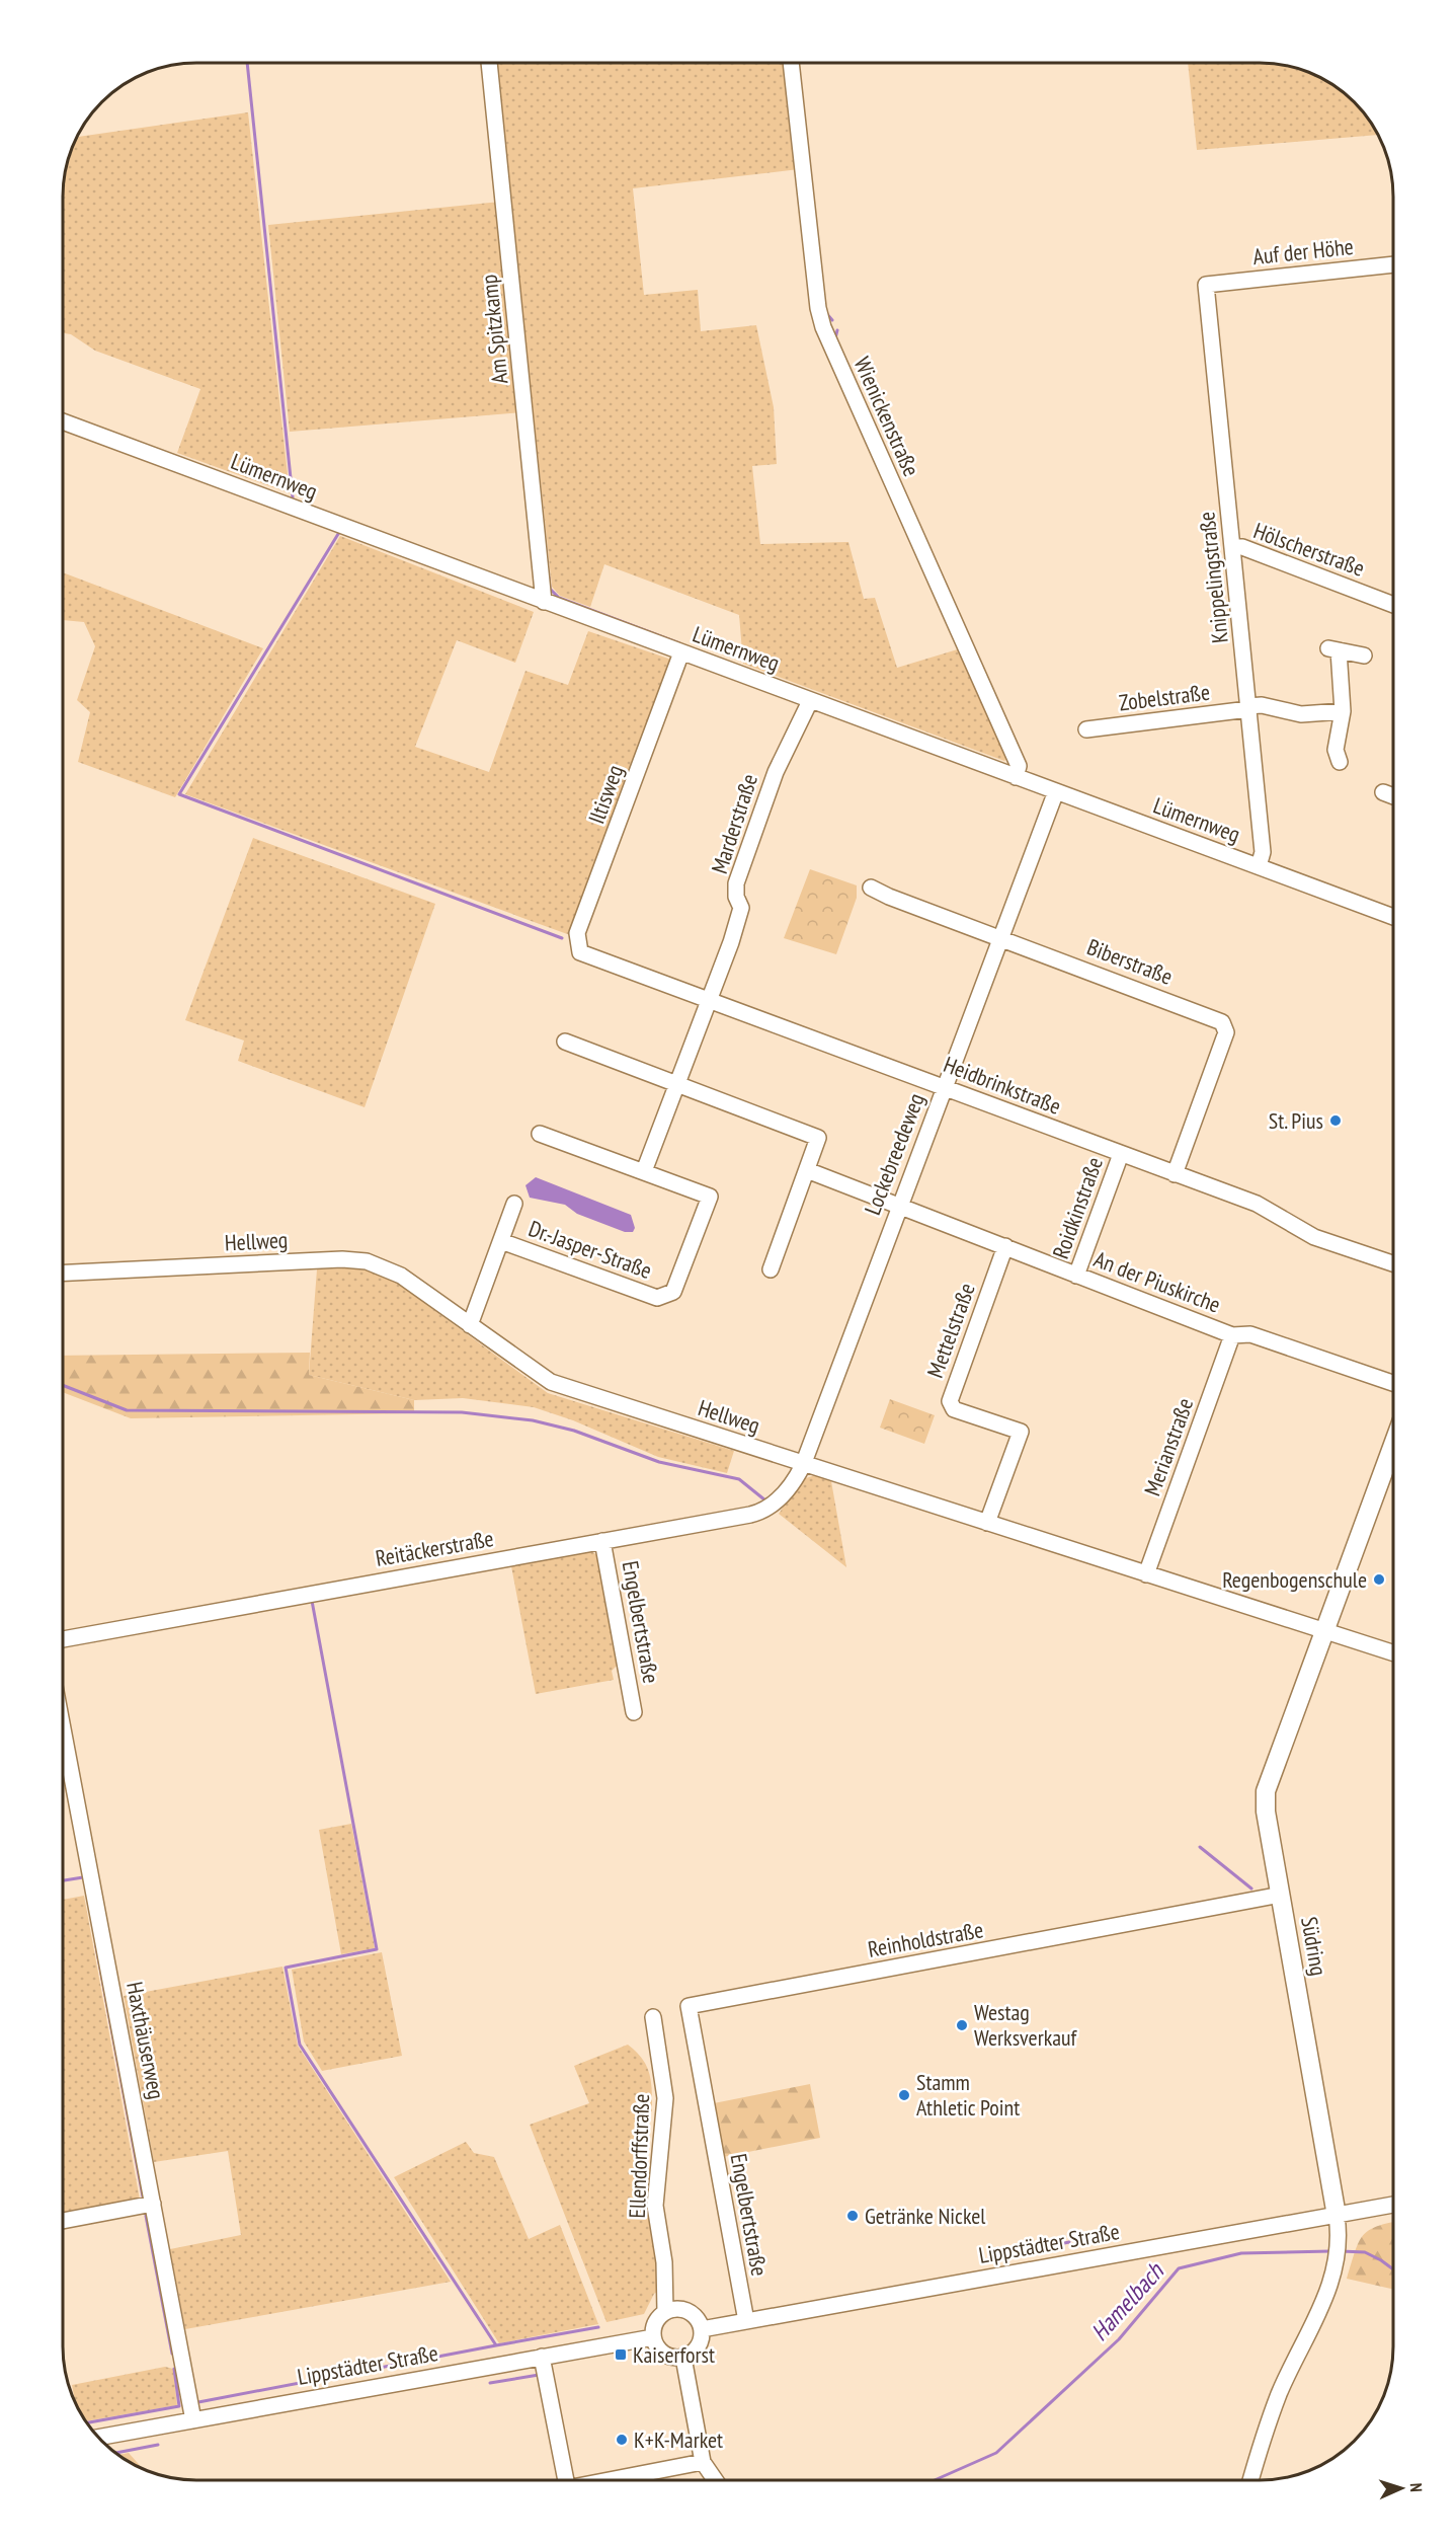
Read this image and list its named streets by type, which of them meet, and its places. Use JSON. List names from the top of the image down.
{
  "streets": {
    "main road": ["Südring"],
    "street": [
      "Auf der Höhe",
      "Am Spitzkamp",
      "Wienickenstraße",
      "Lümernweg",
      "Hölscherstraße",
      "Knippelingstraße",
      "Zobelstraße",
      "Iltisweg",
      "Marderstraße",
      "Biberstraße",
      "Heidbrinkstraße",
      "Lockebreedeweg",
      "Roidkinstraße",
      "Hellweg",
      "Dr.-Jasper-Straße",
      "An der Piuskirche",
      "Mettelstraße",
      "Merianstraße",
      "Reitäckerstraße",
      "Engelbertstraße",
      "Reinholdstraße",
      "Haxthäuserweg",
      "Ellendorffstraße",
      "Lippstädter Straße"
    ]
  },
  "crossings": [
    ["Auf der Höhe", "Knippelingstraße"],
    ["Am Spitzkamp", "Lümernweg"],
    ["Wienickenstraße", "Lümernweg"],
    ["Lümernweg", "Knippelingstraße"],
    ["Lümernweg", "Iltisweg"],
    ["Lümernweg", "Marderstraße"],
    ["Lümernweg", "Lockebreedeweg"],
    ["Hölscherstraße", "Knippelingstraße"],
    ["Knippelingstraße", "Zobelstraße"],
    ["Iltisweg", "Heidbrinkstraße"],
    ["Marderstraße", "Heidbrinkstraße"],
    ["Marderstraße", "Dr.-Jasper-Straße"],
    ["Biberstraße", "Heidbrinkstraße"],
    ["Biberstraße", "Lockebreedeweg"],
    ["Heidbrinkstraße", "Lockebreedeweg"],
    ["Heidbrinkstraße", "Roidkinstraße"],
    ["Lockebreedeweg", "Hellweg"],
    ["Lockebreedeweg", "An der Piuskirche"],
    ["Lockebreedeweg", "Reitäckerstraße"],
    ["Roidkinstraße", "An der Piuskirche"],
    ["Hellweg", "Dr.-Jasper-Straße"],
    ["Hellweg", "Mettelstraße"],
    ["Hellweg", "Merianstraße"],
    ["Hellweg", "Reitäckerstraße"],
    ["Hellweg", "Südring"],
    ["An der Piuskirche", "Mettelstraße"],
    ["An der Piuskirche", "Merianstraße"],
    ["Reitäckerstraße", "Engelbertstraße"],
    ["Engelbertstraße", "Reinholdstraße"],
    ["Engelbertstraße", "Lippstädter Straße"],
    ["Reinholdstraße", "Südring"],
    ["Südring", "Lippstädter Straße"],
    ["Haxthäuserweg", "Lippstädter Straße"],
    ["Ellendorffstraße", "Lippstädter Straße"]
  ],
  "water": ["Hamelbach"],
  "places": {
    "other": [
      "St. Pius",
      "Regenbogenschule",
      "Westag Werksverkauf",
      "Stamm Athletic Point",
      "Getränke Nickel",
      "K+K-Market"
    ],
    "transit": ["Kaiserforst"]
  },
  "north": "right"
}
